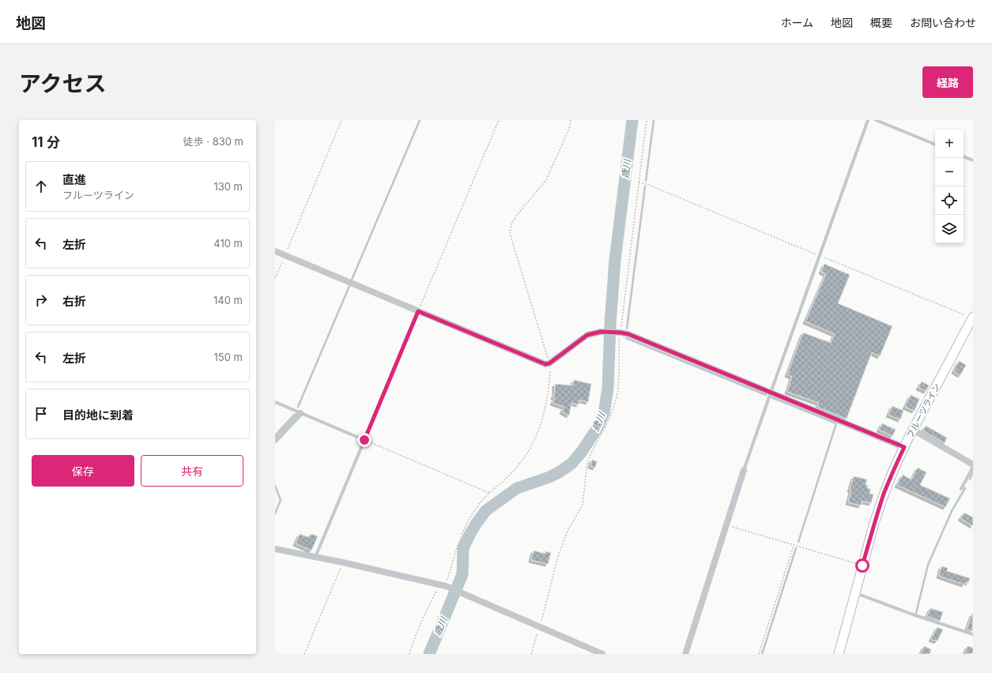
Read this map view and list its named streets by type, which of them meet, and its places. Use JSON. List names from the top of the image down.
{
  "streets": {
    "street": ["フルーツライン"]
  },
  "water": ["歳川"],
  "page": {
    "header": "地図",
    "nav": [
      "ホーム",
      "地図",
      "概要",
      "お問い合わせ"
    ],
    "title": "アクセス",
    "buttons": [
      "経路",
      ["保存", "共有"]
    ],
    "heading": ["11 分", "徒歩 · 830 m"],
    "map_buttons": ["+", "−"],
    "list": [
      ["直進", "フルーツライン", "130 m"],
      ["左折", "410 m"],
      ["右折", "140 m"],
      ["左折", "150 m"],
      "目的地に到着"
    ]
  }
}
